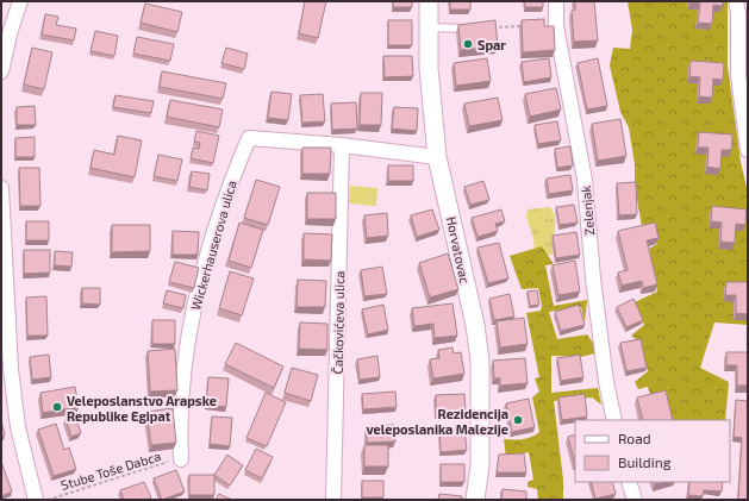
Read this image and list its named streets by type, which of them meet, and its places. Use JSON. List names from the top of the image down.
{
  "streets": {
    "street": [
      "Zelenjak",
      "Wickerhauserova ulica",
      "Horvatovac",
      "Čačkovićeva ulica"
    ],
    "path": ["Stube Toše Dabca"]
  },
  "crossings": [
    ["Wickerhauserova ulica", "Horvatovac"],
    ["Wickerhauserova ulica", "Čačkovićeva ulica"],
    ["Wickerhauserova ulica", "Stube Toše Dabca"]
  ],
  "places": ["Spar", "Veleposlanstvo Arapske Republike Egipat", "Rezidencija veleposlanika Malezije"],
  "legend": ["Road", "Building"]
}
